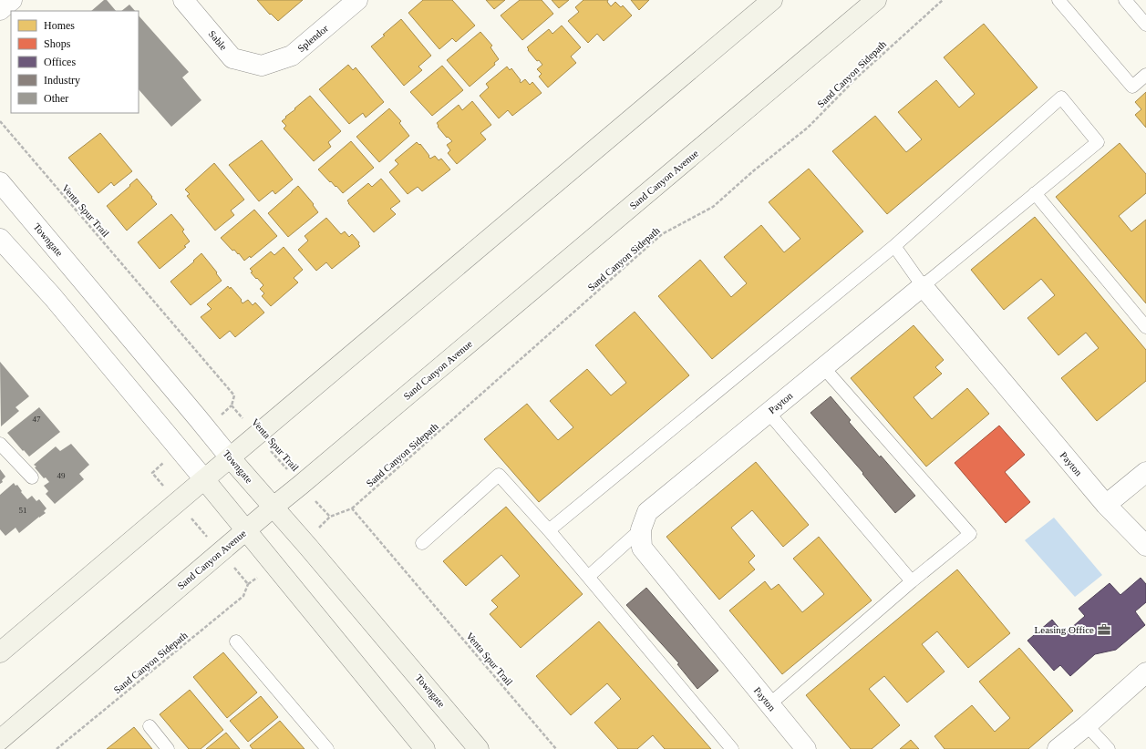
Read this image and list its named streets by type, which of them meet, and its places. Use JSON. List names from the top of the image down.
{
  "streets": {
    "main road": ["Sand Canyon Avenue", "Towngate"],
    "street": ["Splendor", "Sable", "Payton"],
    "path": ["Sand Canyon Sidepath", "Venta Spur Trail"]
  },
  "crossings": [
    ["Splendor", "Sable"],
    ["Sand Canyon Sidepath", "Venta Spur Trail"],
    ["Sand Canyon Avenue", "Venta Spur Trail"],
    ["Sand Canyon Avenue", "Towngate"]
  ],
  "places": {
    "office": ["Leasing Office"]
  },
  "house_numbers": ["47", "49", "51"],
  "legend": [
    "Homes",
    "Shops",
    "Offices",
    "Industry",
    "Other"
  ]
}
